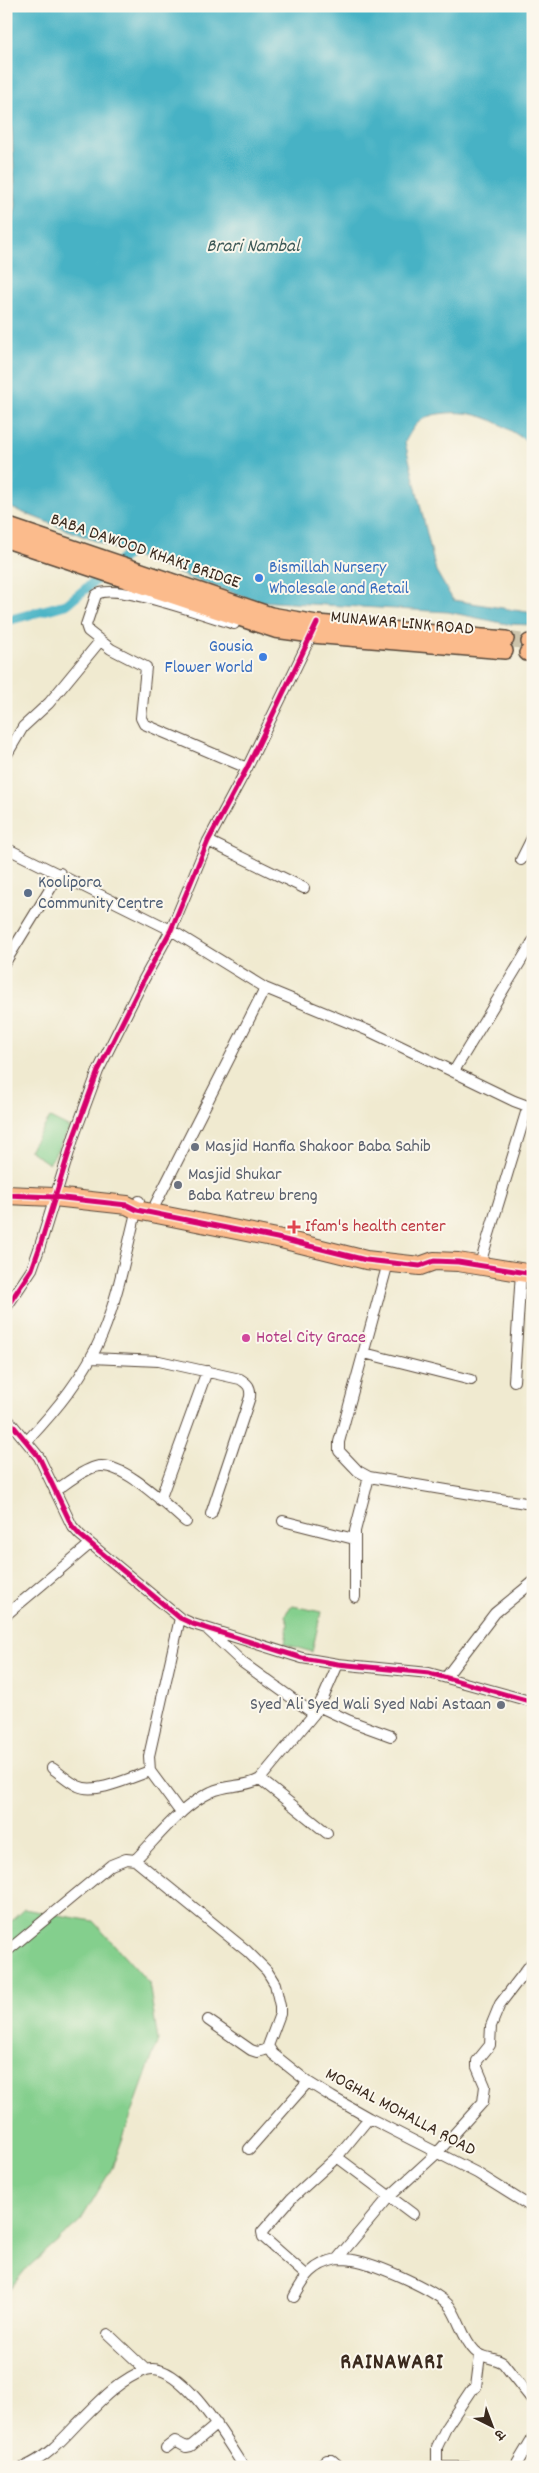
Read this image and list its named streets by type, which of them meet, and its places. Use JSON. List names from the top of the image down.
{
  "streets": {
    "main road": ["BABA DAWOOD KHAKI BRIDGE", "MUNAWAR LINK ROAD"],
    "street": ["MOGHAL MOHALLA ROAD"]
  },
  "crossings": [
    ["BABA DAWOOD KHAKI BRIDGE", "MUNAWAR LINK ROAD"]
  ],
  "districts": ["RAINAWARI"],
  "water": ["Brari Nambal"],
  "places": {
    "other": [
      "Bismillah Nursery Wholesale and Retail",
      "Gousia Flower World",
      "Koolipora Community Centre",
      "Masjid Hanfia Shakoor Baba Sahib",
      "Masjid Shukar Baba Katrew breng",
      "Hotel City Grace",
      "Syed Ali Syed Wali Syed Nabi Astaan"
    ],
    "health": ["Ifam's health center"]
  },
  "north": "bottom right"
}
